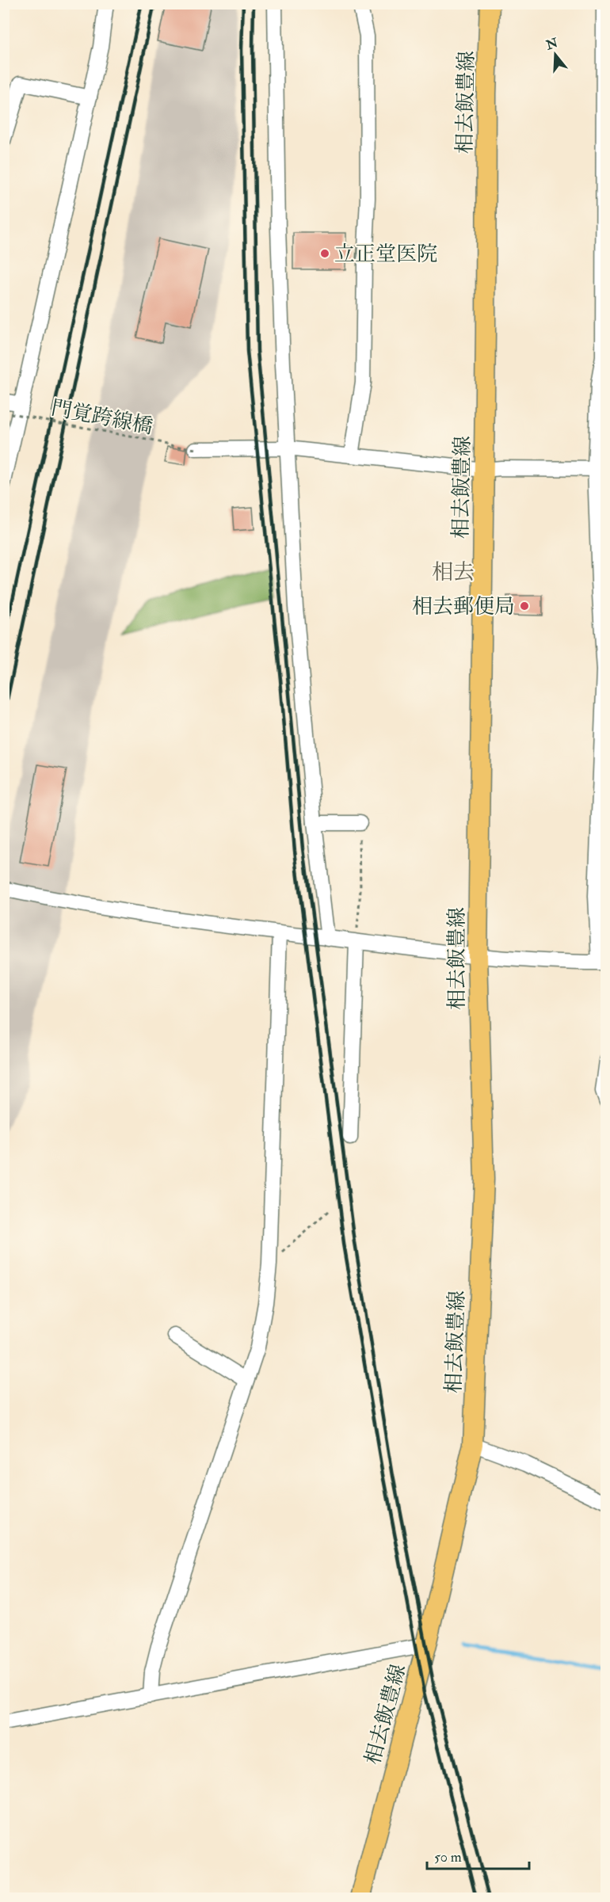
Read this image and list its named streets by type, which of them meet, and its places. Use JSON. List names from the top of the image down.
{
  "streets": {
    "main road": ["相去飯豊線"],
    "path": ["門覚跨線橋"]
  },
  "districts": ["相去"],
  "places": ["立正堂医院", "相去郵便局"],
  "scale_bar": "50 m",
  "north": "top"
}
